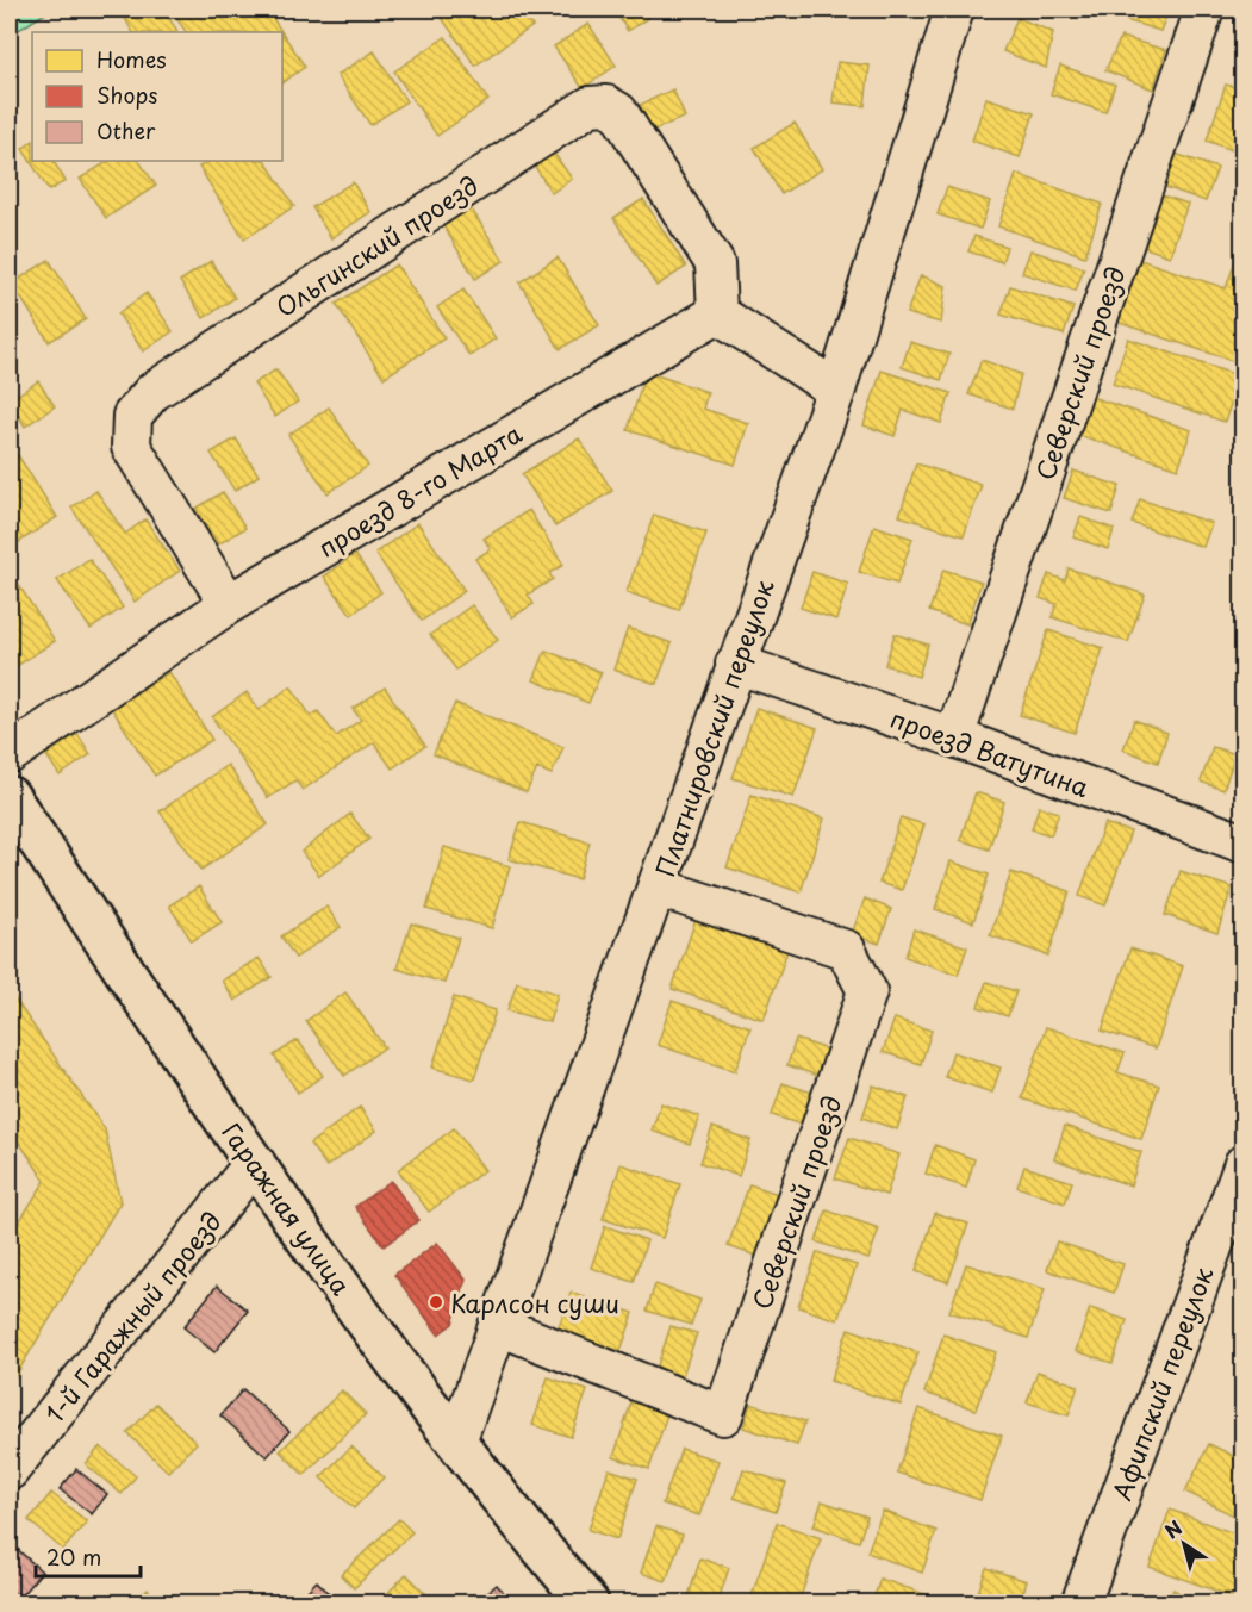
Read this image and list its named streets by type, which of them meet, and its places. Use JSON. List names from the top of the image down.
{
  "streets": {
    "street": [
      "Ольгинский проезд",
      "Северский проезд",
      "проезд 8-го Марта",
      "Платнировский переулок",
      "проезд Ватутина",
      "Гаражная улица",
      "1-й Гаражный проезд",
      "Афипский переулок"
    ]
  },
  "crossings": [
    ["Ольгинский проезд", "проезд 8-го Марта"],
    ["Северский проезд", "Платнировский переулок"],
    ["Северский проезд", "проезд Ватутина"],
    ["Платнировский переулок", "проезд Ватутина"],
    ["Платнировский переулок", "Гаражная улица"],
    ["Гаражная улица", "1-й Гаражный проезд"]
  ],
  "places": ["Карлсон суши"],
  "legend": ["Homes", "Shops", "Other"],
  "scale_bar": "20 m",
  "north": "top left"
}
